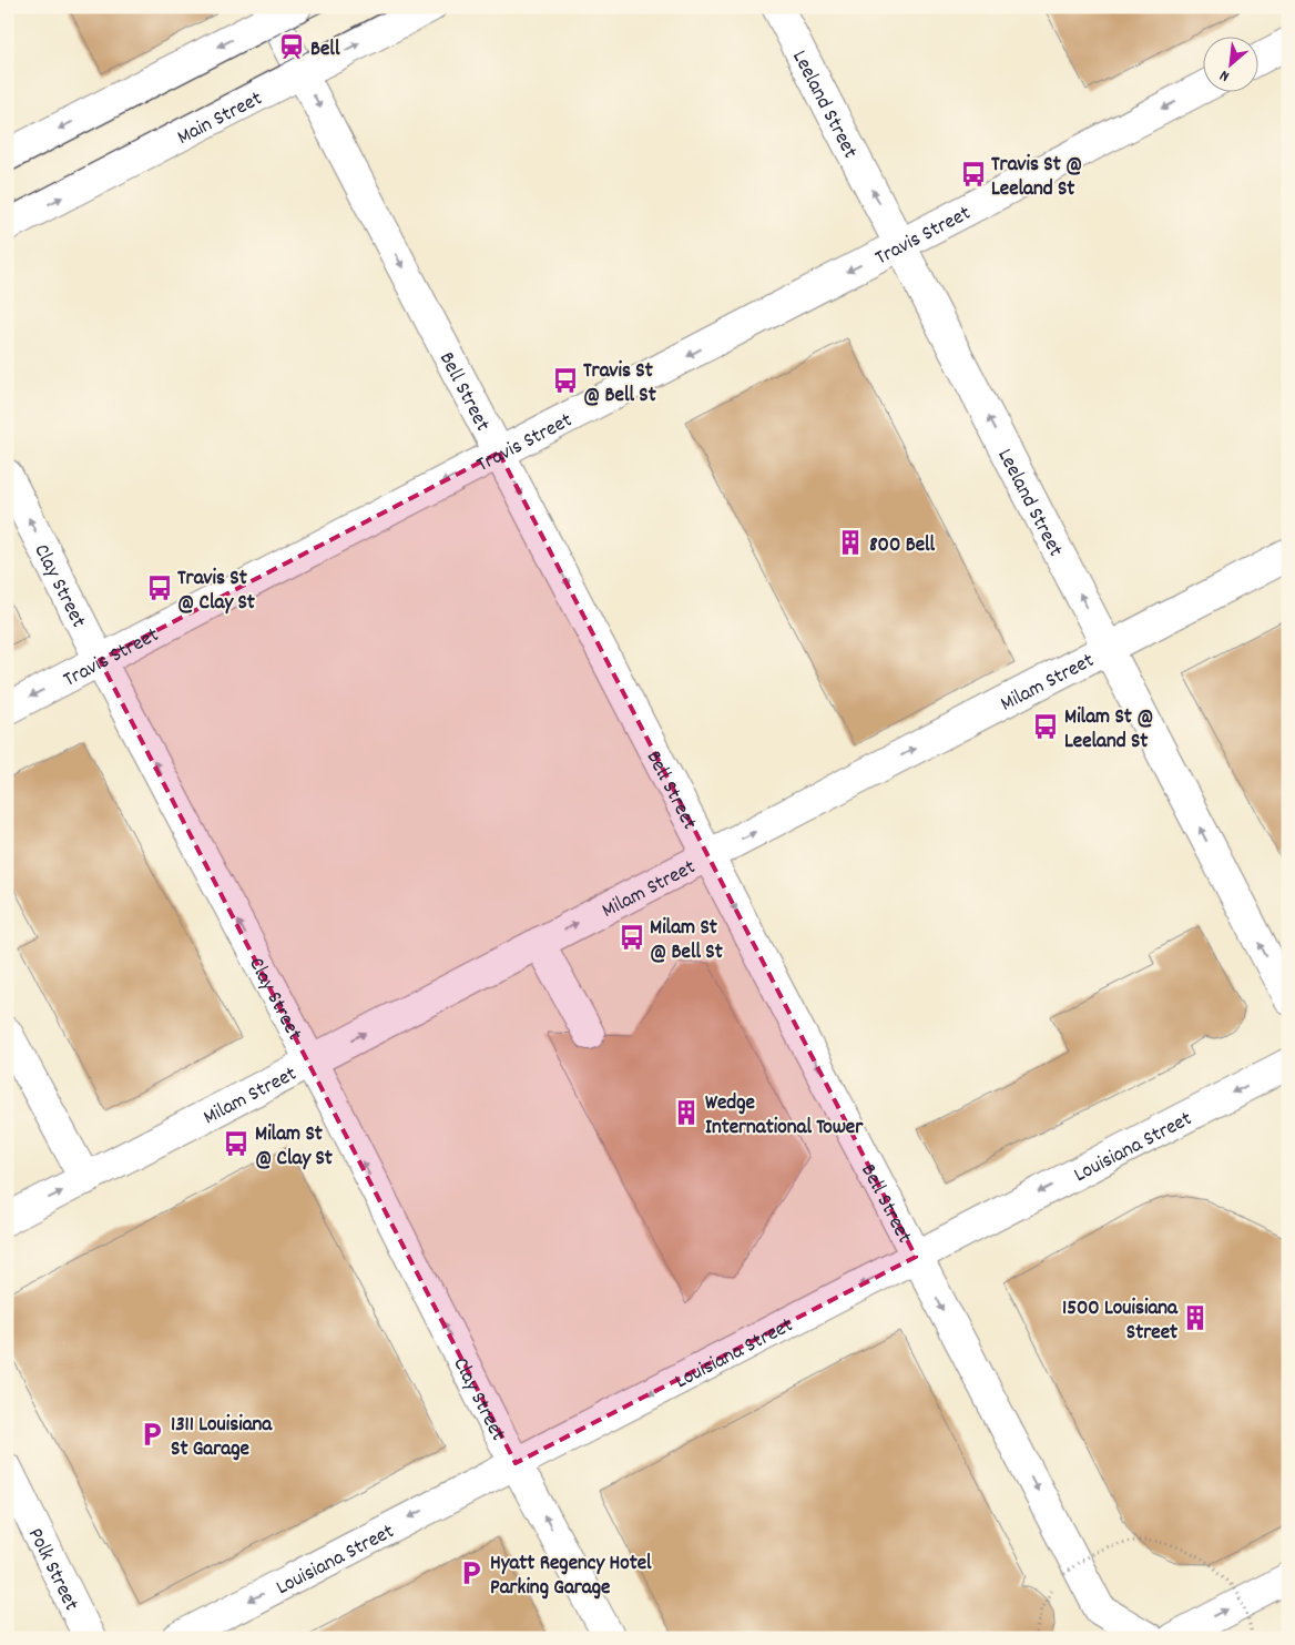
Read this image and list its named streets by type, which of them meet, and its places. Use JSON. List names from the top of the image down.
{
  "streets": {
    "main road": [
      "Leeland Street",
      "Main Street",
      "Travis Street",
      "Bell Street",
      "Clay Street",
      "Milam Street",
      "Louisiana Street",
      "Polk Street"
    ]
  },
  "crossings": [
    ["Leeland Street", "Travis Street"],
    ["Leeland Street", "Milam Street"],
    ["Main Street", "Bell Street"],
    ["Travis Street", "Bell Street"],
    ["Travis Street", "Clay Street"],
    ["Bell Street", "Milam Street"],
    ["Bell Street", "Louisiana Street"],
    ["Clay Street", "Milam Street"],
    ["Clay Street", "Louisiana Street"]
  ],
  "one_way": [
    "Leeland Street",
    "Travis Street",
    "Bell Street",
    "Clay Street",
    "Milam Street",
    "Louisiana Street"
  ],
  "places": {
    "station": ["Bell"],
    "bus stop": [
      "Travis St @ Leeland St",
      "Travis St @ Bell St",
      "Travis St @ Clay St",
      "Milam St @ Leeland St",
      "Milam St @ Bell St",
      "Milam St @ Clay St"
    ],
    "building": ["800 Bell", "Wedge International Tower", "1500 Louisiana Street"],
    "parking": ["1311 Louisiana St Garage", "Hyatt Regency Hotel Parking Garage"]
  },
  "north": "bottom left"
}
